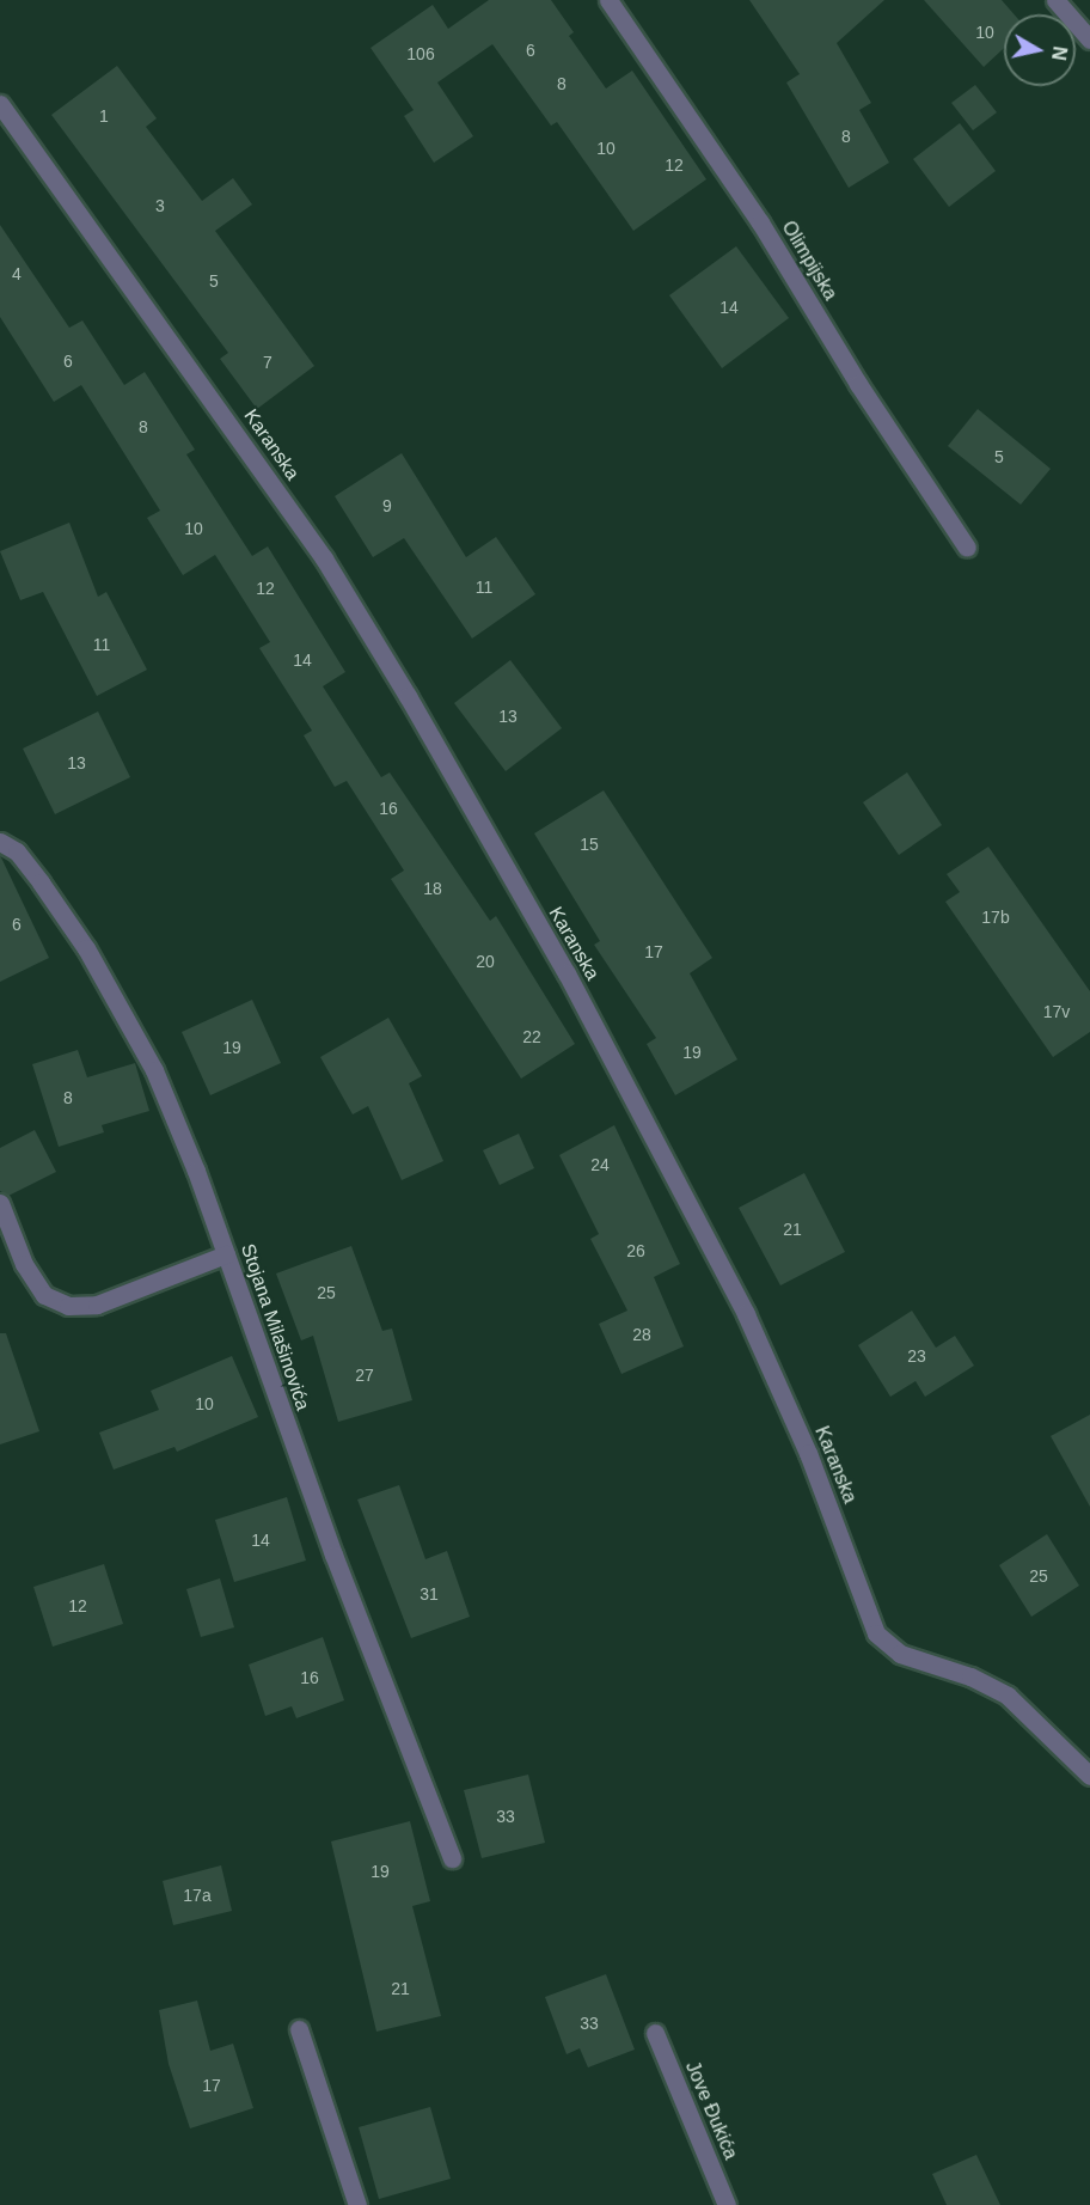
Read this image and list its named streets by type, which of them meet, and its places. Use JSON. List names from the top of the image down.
{
  "streets": {
    "street": [
      "Olimpijska",
      "Karanska",
      "Stojana Milašinovića",
      "Jove Đukića"
    ]
  },
  "house_numbers": [
    "10",
    "6",
    "106",
    "8",
    "1",
    "8",
    "10",
    "12",
    "3",
    "4",
    "5",
    "14",
    "6",
    "7",
    "8",
    "5",
    "9",
    "10",
    "11",
    "12",
    "11",
    "14",
    "13",
    "13",
    "16",
    "15",
    "18",
    "17b",
    "6",
    "17",
    "20",
    "17v",
    "22",
    "19",
    "19",
    "8",
    "24",
    "21",
    "26",
    "25",
    "28",
    "23",
    "27",
    "10",
    "14",
    "25",
    "31",
    "12",
    "16",
    "33",
    "19",
    "17a",
    "21",
    "33",
    "17"
  ],
  "north": "right"
}
